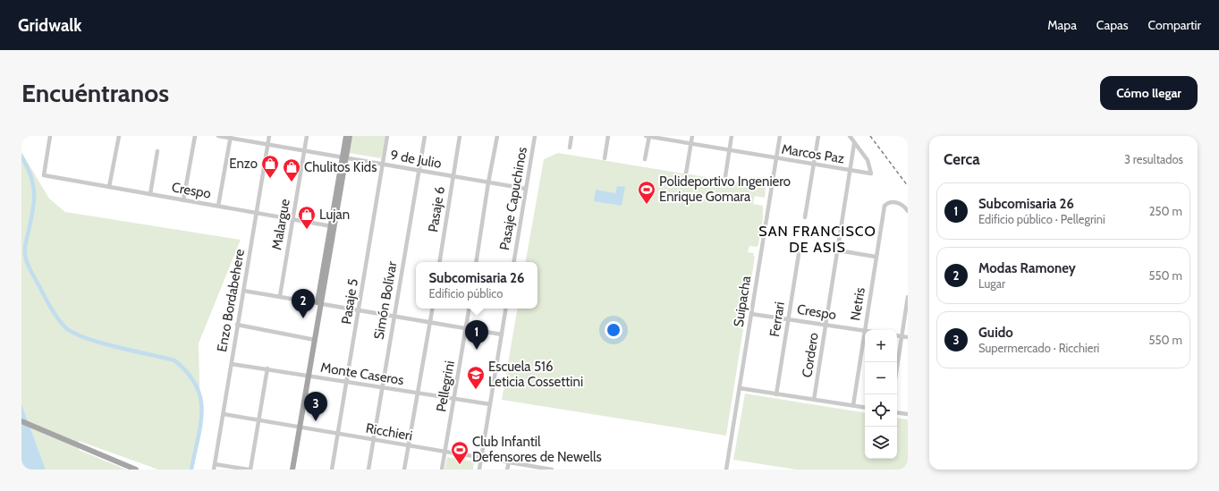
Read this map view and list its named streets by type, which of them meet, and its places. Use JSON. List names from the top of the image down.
{
  "streets": {
    "street": [
      "Marcos Paz",
      "9 de Julio",
      "Crespo",
      "Pasaje Capuchinos",
      "Pasaje 6",
      "Malargue",
      "Enzo Bordabehere",
      "Simón Bolívar",
      "Pasaje 5",
      "Suipacha",
      "Netris",
      "Ferrari",
      "Cordero",
      "Monte Caseros",
      "Pellegrini",
      "Ricchieri"
    ]
  },
  "crossings": [
    ["Marcos Paz", "Suipacha"],
    ["Marcos Paz", "Cordero"],
    ["9 de Julio", "Pasaje Capuchinos"],
    ["9 de Julio", "Pasaje 6"],
    ["9 de Julio", "Malargue"],
    ["9 de Julio", "Enzo Bordabehere"],
    ["9 de Julio", "Simón Bolívar"],
    ["9 de Julio", "Pasaje 5"],
    ["Crespo", "Malargue"],
    ["Crespo", "Enzo Bordabehere"],
    ["Crespo", "Suipacha"],
    ["Crespo", "Netris"],
    ["Crespo", "Ferrari"],
    ["Crespo", "Cordero"],
    ["Enzo Bordabehere", "Monte Caseros"],
    ["Enzo Bordabehere", "Ricchieri"],
    ["Simón Bolívar", "Monte Caseros"],
    ["Simón Bolívar", "Ricchieri"],
    ["Pasaje 5", "Monte Caseros"],
    ["Pasaje 5", "Ricchieri"],
    ["Monte Caseros", "Pellegrini"],
    ["Pellegrini", "Ricchieri"]
  ],
  "districts": ["SAN FRANCISCO DE ASIS"],
  "places": {
    "shop": ["Enzo", "Chulitos Kids", "Lujan"],
    "sports": ["Polideportivo Ingeniero Enrique Gomara", "Club Infantil Defensores de Newells"],
    "school or university": ["Escuela 516 Leticia Cossettini"]
  },
  "page": {
    "header": "Gridwalk",
    "nav": ["Mapa", "Capas", "Compartir"],
    "buttons": "Cómo llegar",
    "title": "Encuéntranos",
    "heading": ["Cerca", "3 resultados"],
    "list": [
      {
        "mark": "1",
        "name": "Subcomisaria 26",
        "note": "Edificio público · Pellegrini",
        "value": "250 m"
      },
      {
        "mark": "2",
        "name": "Modas Ramoney",
        "note": "Lugar",
        "value": "550 m"
      },
      {
        "mark": "3",
        "name": "Guido",
        "note": "Supermercado · Ricchieri",
        "value": "550 m"
      }
    ],
    "popup": ["Subcomisaria 26", "Edificio público"],
    "pins": ["2", "1", "3"],
    "map_buttons": ["+", "−"]
  }
}
